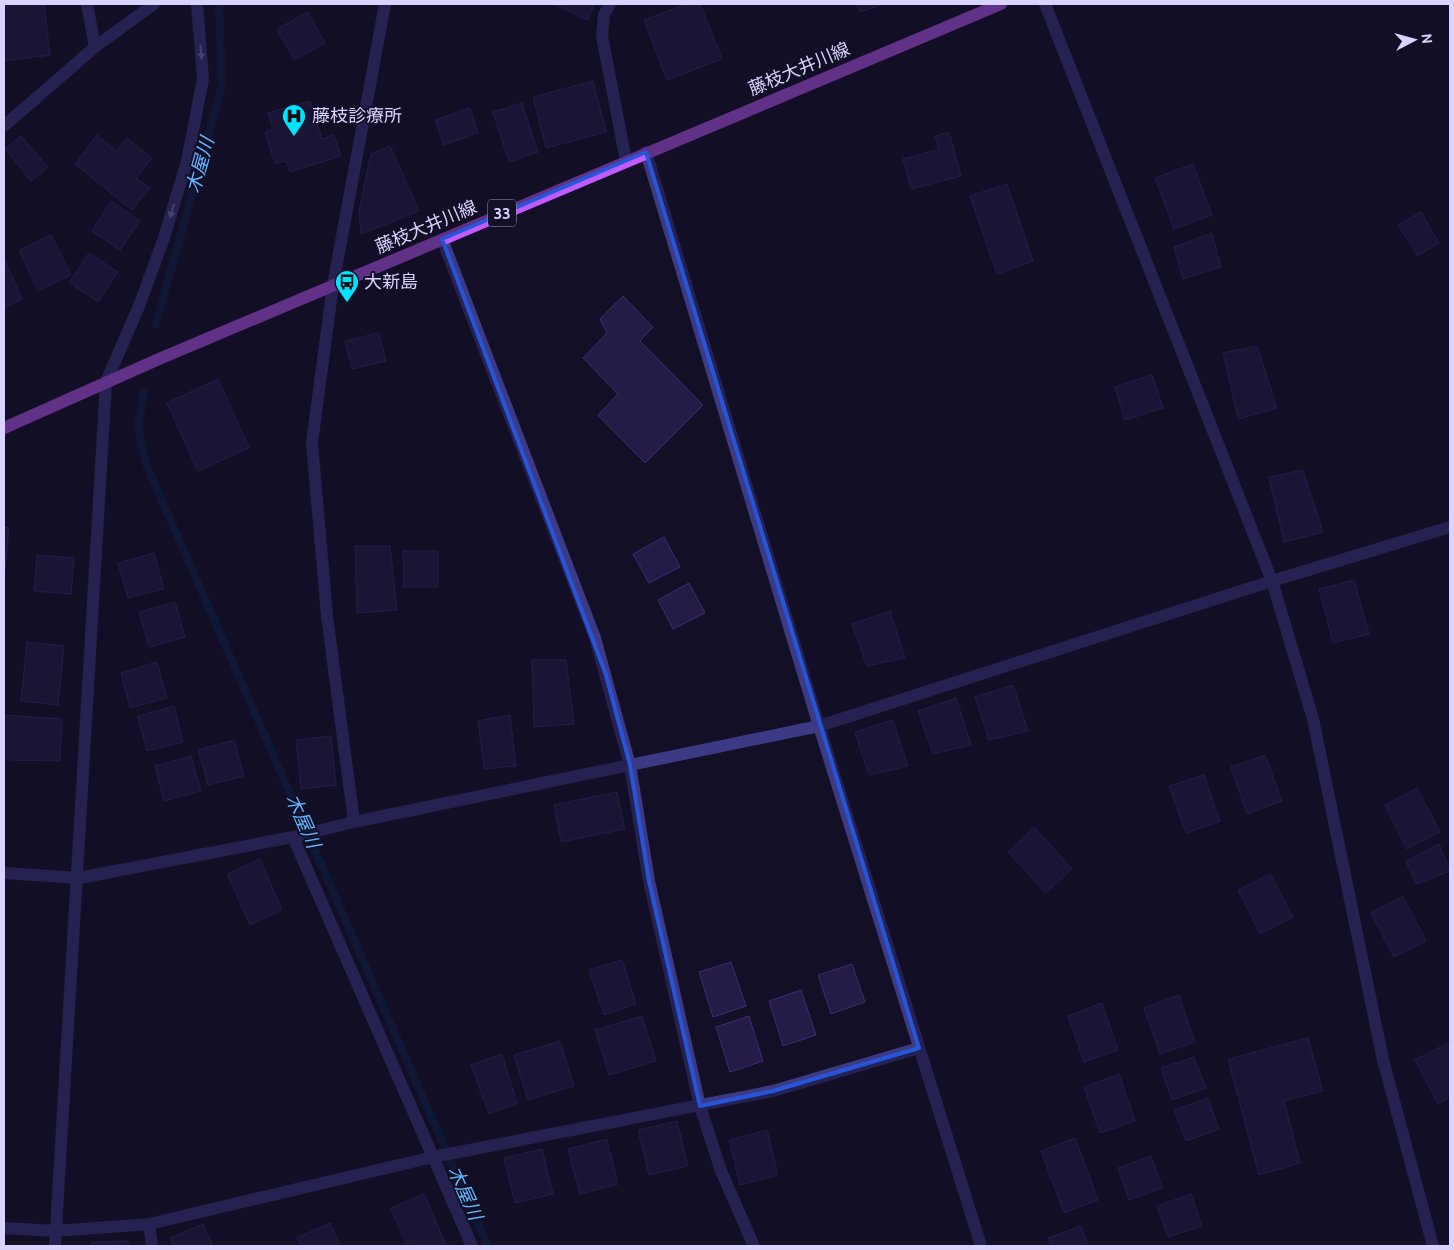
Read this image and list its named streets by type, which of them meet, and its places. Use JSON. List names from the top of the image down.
{
  "streets": {
    "main road": ["藤枝大井川線", "33"]
  },
  "water": ["木屋川"],
  "places": {
    "hospital": ["藤枝診療所"],
    "bus stop": ["大新島"]
  },
  "north": "right"
}
